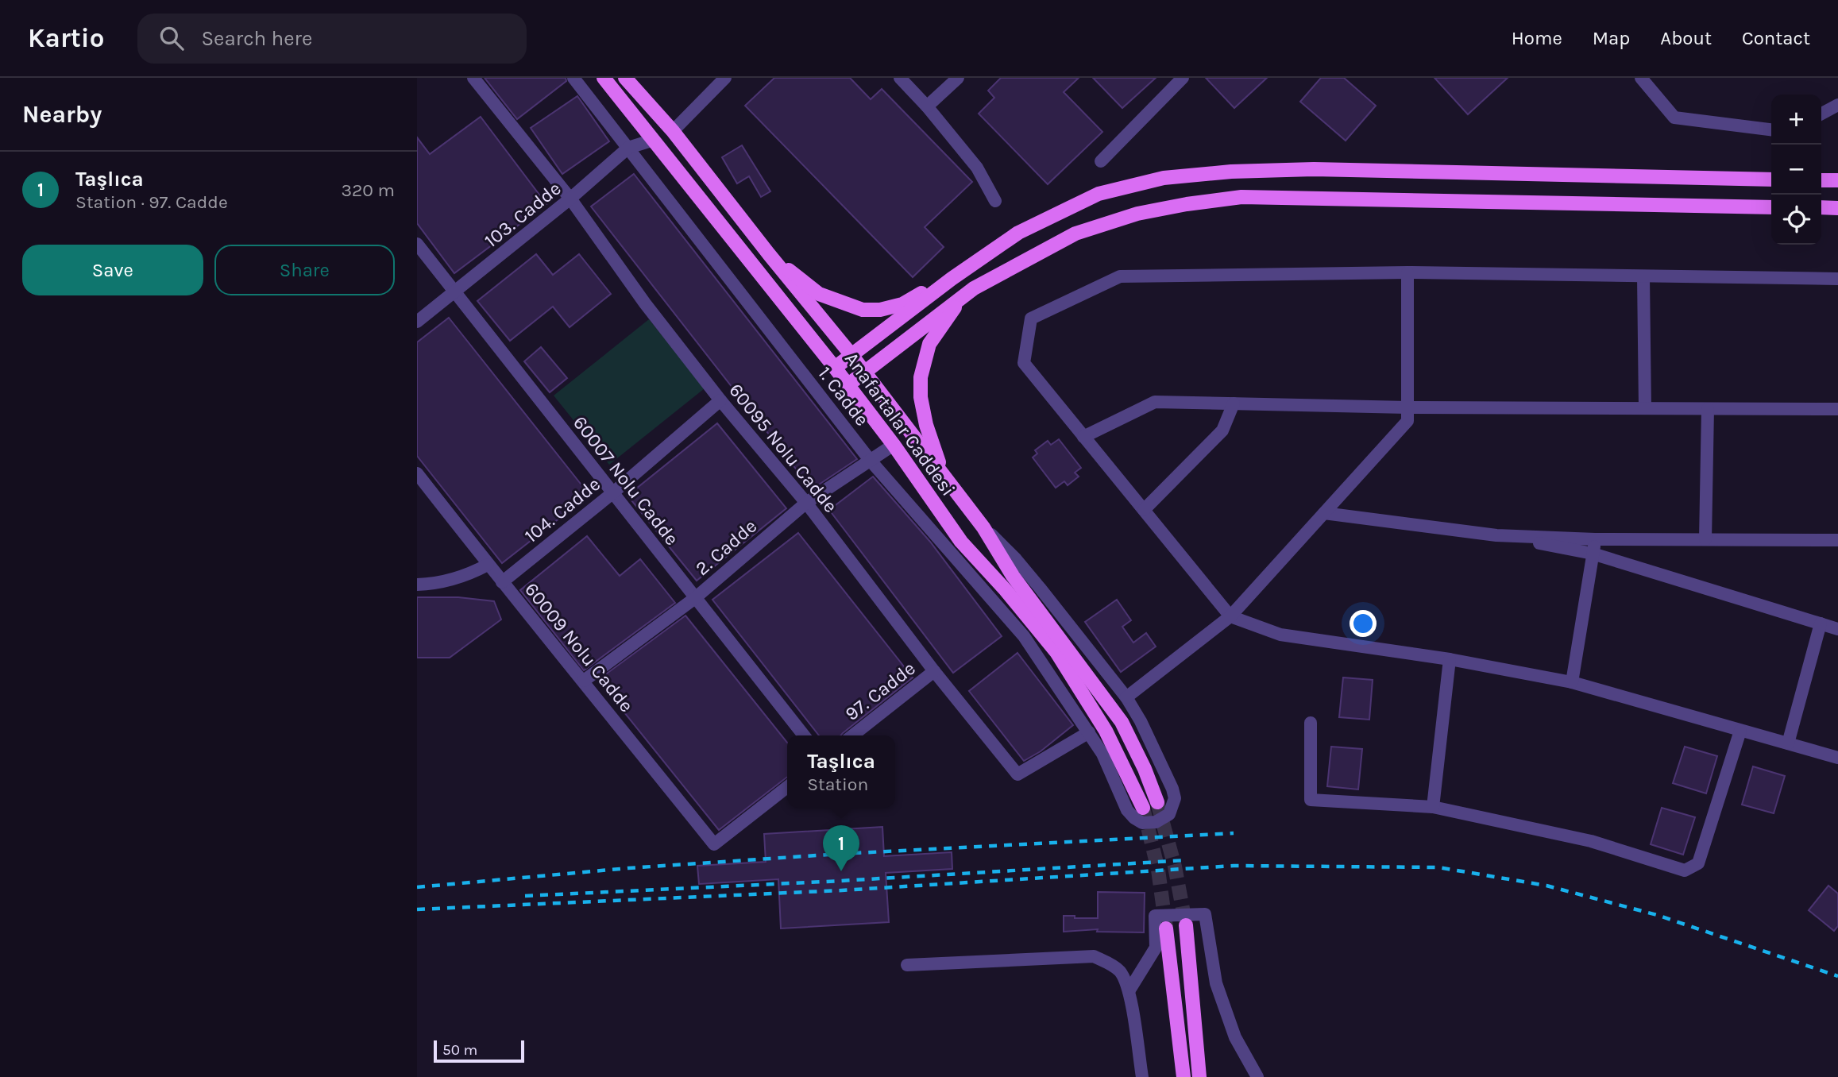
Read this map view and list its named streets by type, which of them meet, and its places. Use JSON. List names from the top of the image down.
{
  "streets": {
    "main road": ["Anafartalar Caddesi"],
    "street": [
      "103. Cadde",
      "1. Cadde",
      "60095 Nolu Cadde",
      "60007 Nolu Cadde",
      "104. Cadde",
      "2. Cadde",
      "60009 Nolu Cadde",
      "97. Cadde"
    ]
  },
  "crossings": [
    ["103. Cadde", "1. Cadde"],
    ["103. Cadde", "Anafartalar Caddesi"],
    ["103. Cadde", "60095 Nolu Cadde"],
    ["103. Cadde", "60007 Nolu Cadde"],
    ["1. Cadde", "60095 Nolu Cadde"],
    ["1. Cadde", "2. Cadde"],
    ["Anafartalar Caddesi", "2. Cadde"],
    ["60095 Nolu Cadde", "104. Cadde"],
    ["60095 Nolu Cadde", "2. Cadde"],
    ["60095 Nolu Cadde", "97. Cadde"],
    ["60007 Nolu Cadde", "104. Cadde"],
    ["60007 Nolu Cadde", "2. Cadde"],
    ["104. Cadde", "60009 Nolu Cadde"],
    ["2. Cadde", "60009 Nolu Cadde"]
  ],
  "scale_bar": "50 m",
  "page": {
    "header": "Kartio",
    "search": "Search here",
    "nav": [
      "Home",
      "Map",
      "About",
      "Contact"
    ],
    "heading": "Nearby",
    "map_buttons": ["+", "−"],
    "list": [
      {
        "mark": "1",
        "name": "Taşlıca",
        "note": "Station · 97. Cadde",
        "value": "320 m"
      }
    ],
    "buttons": ["Save", "Share"],
    "popup": ["Taşlıca", "Station"],
    "pins": "1",
    "scale": "50 m"
  }
}
